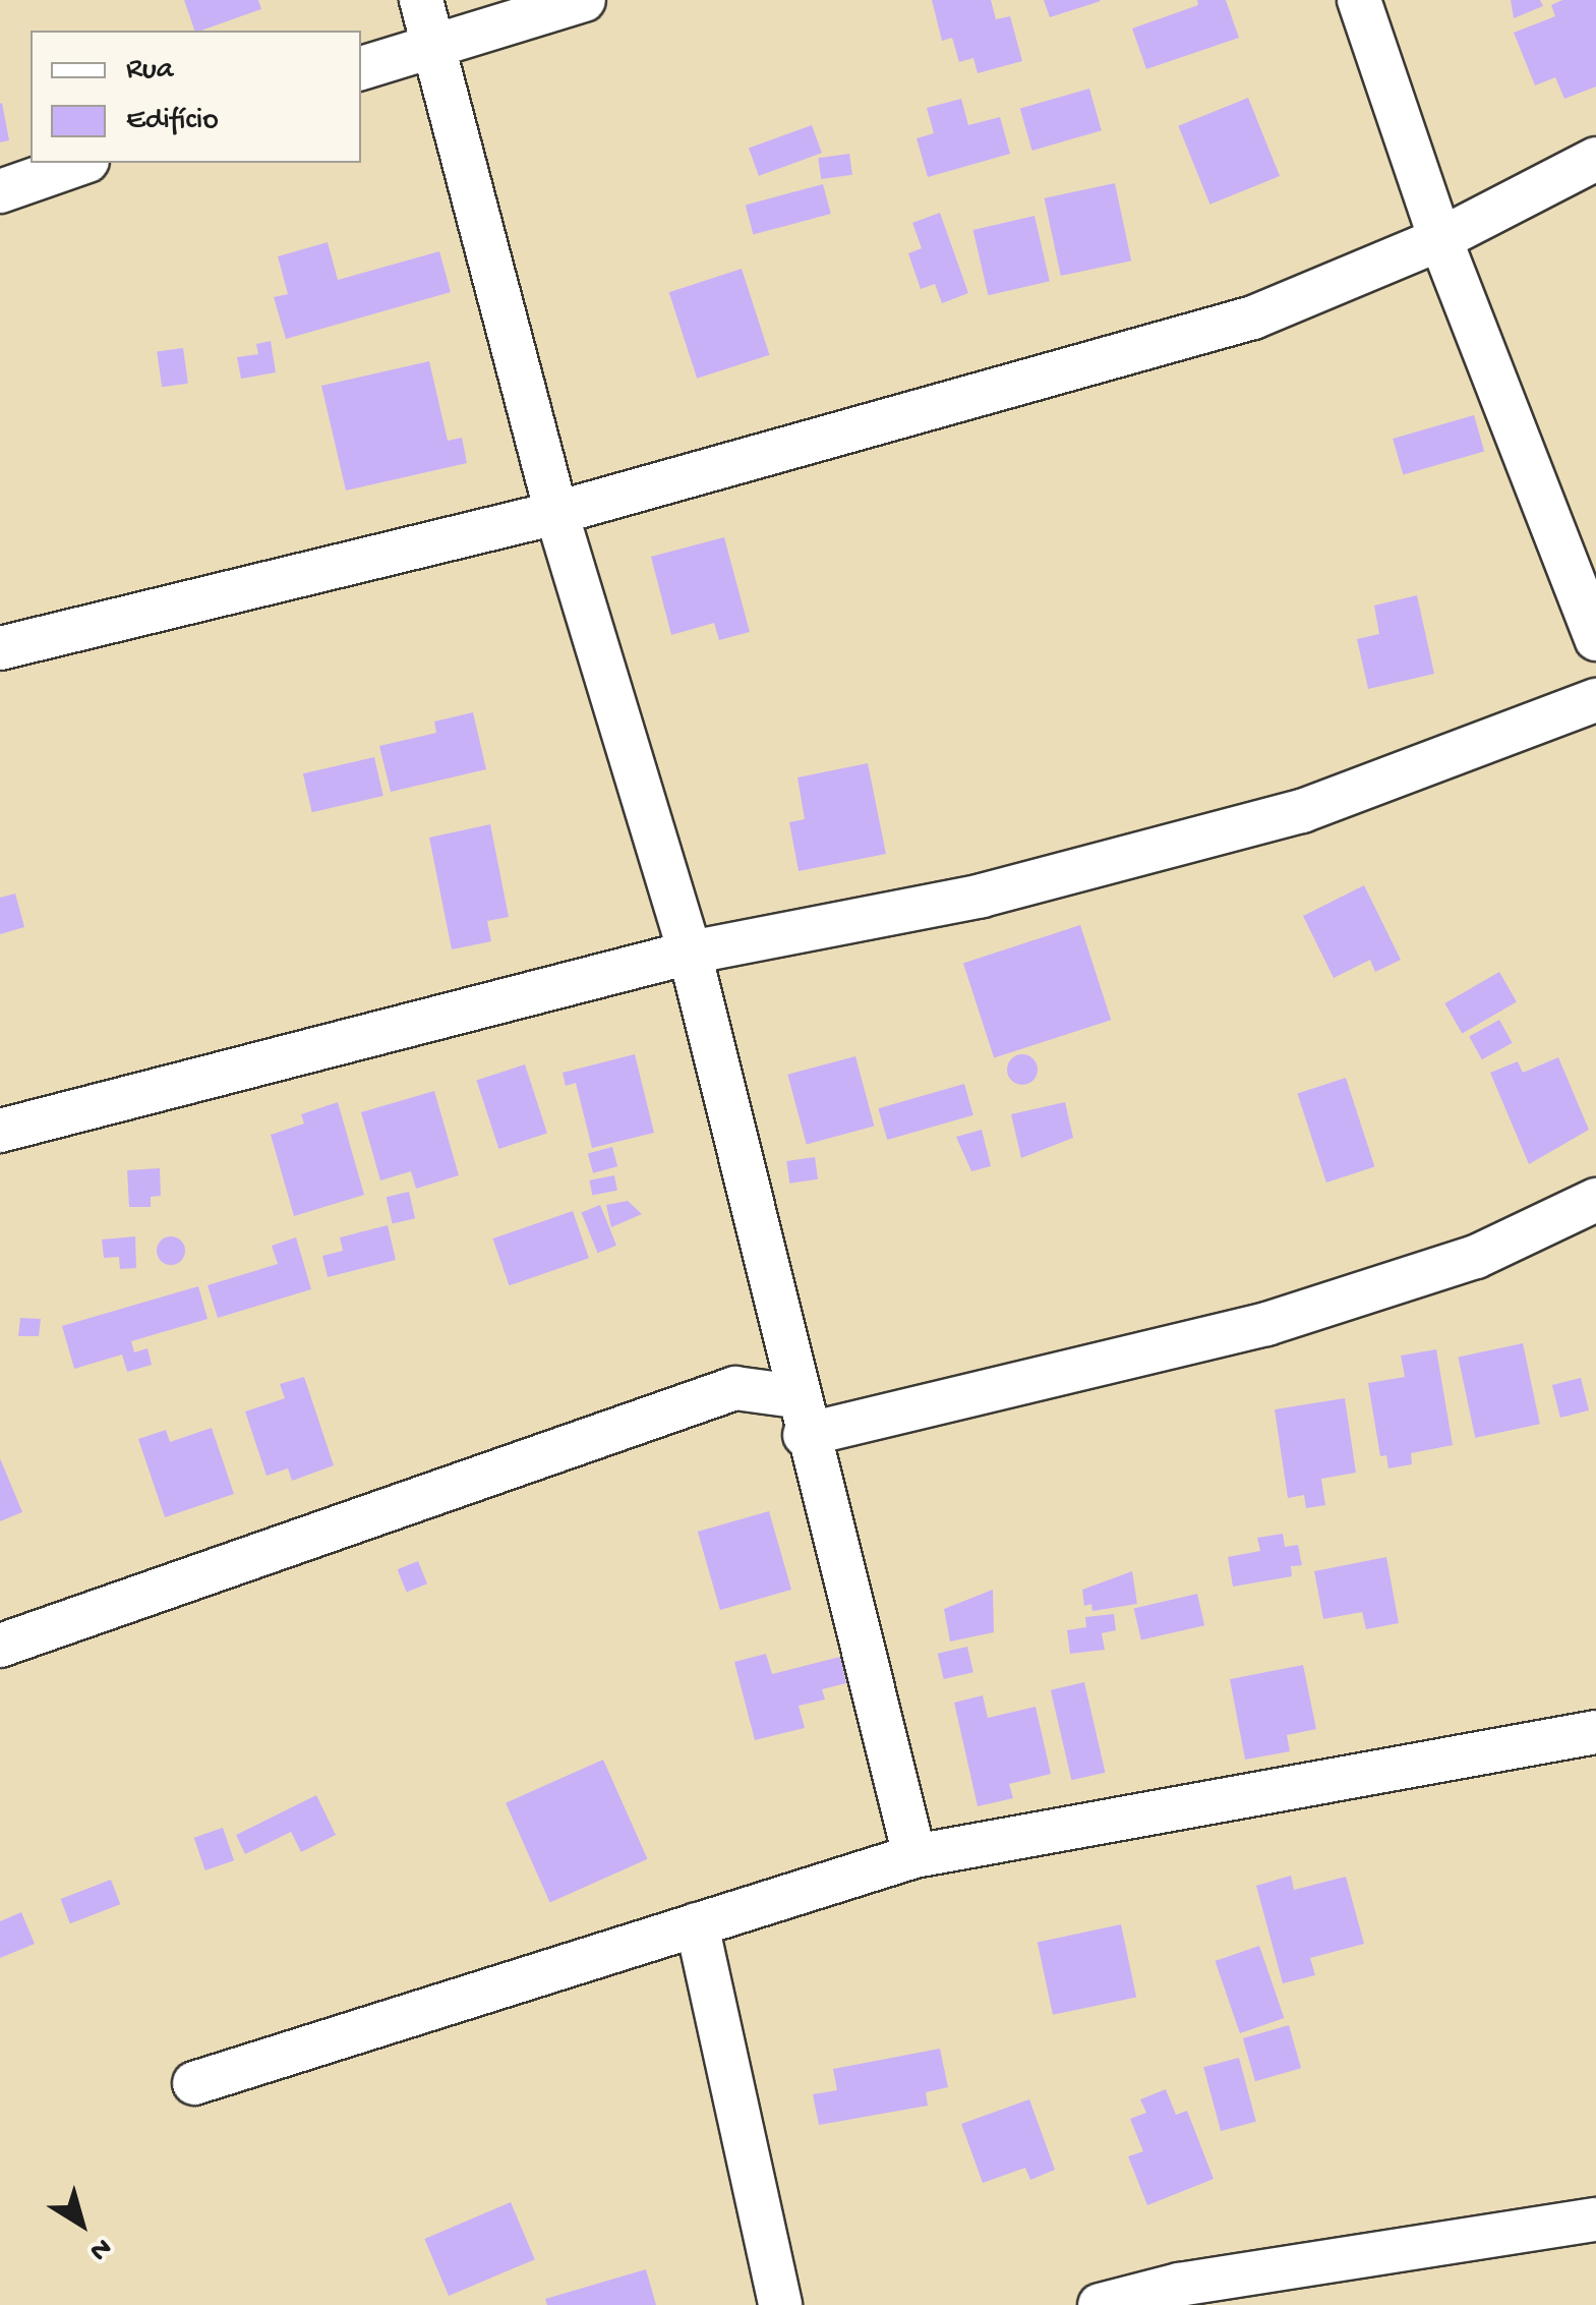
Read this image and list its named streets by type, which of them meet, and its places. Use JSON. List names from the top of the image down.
{
  "legend": ["Rua", "Edifício"],
  "north": "bottom right"
}
